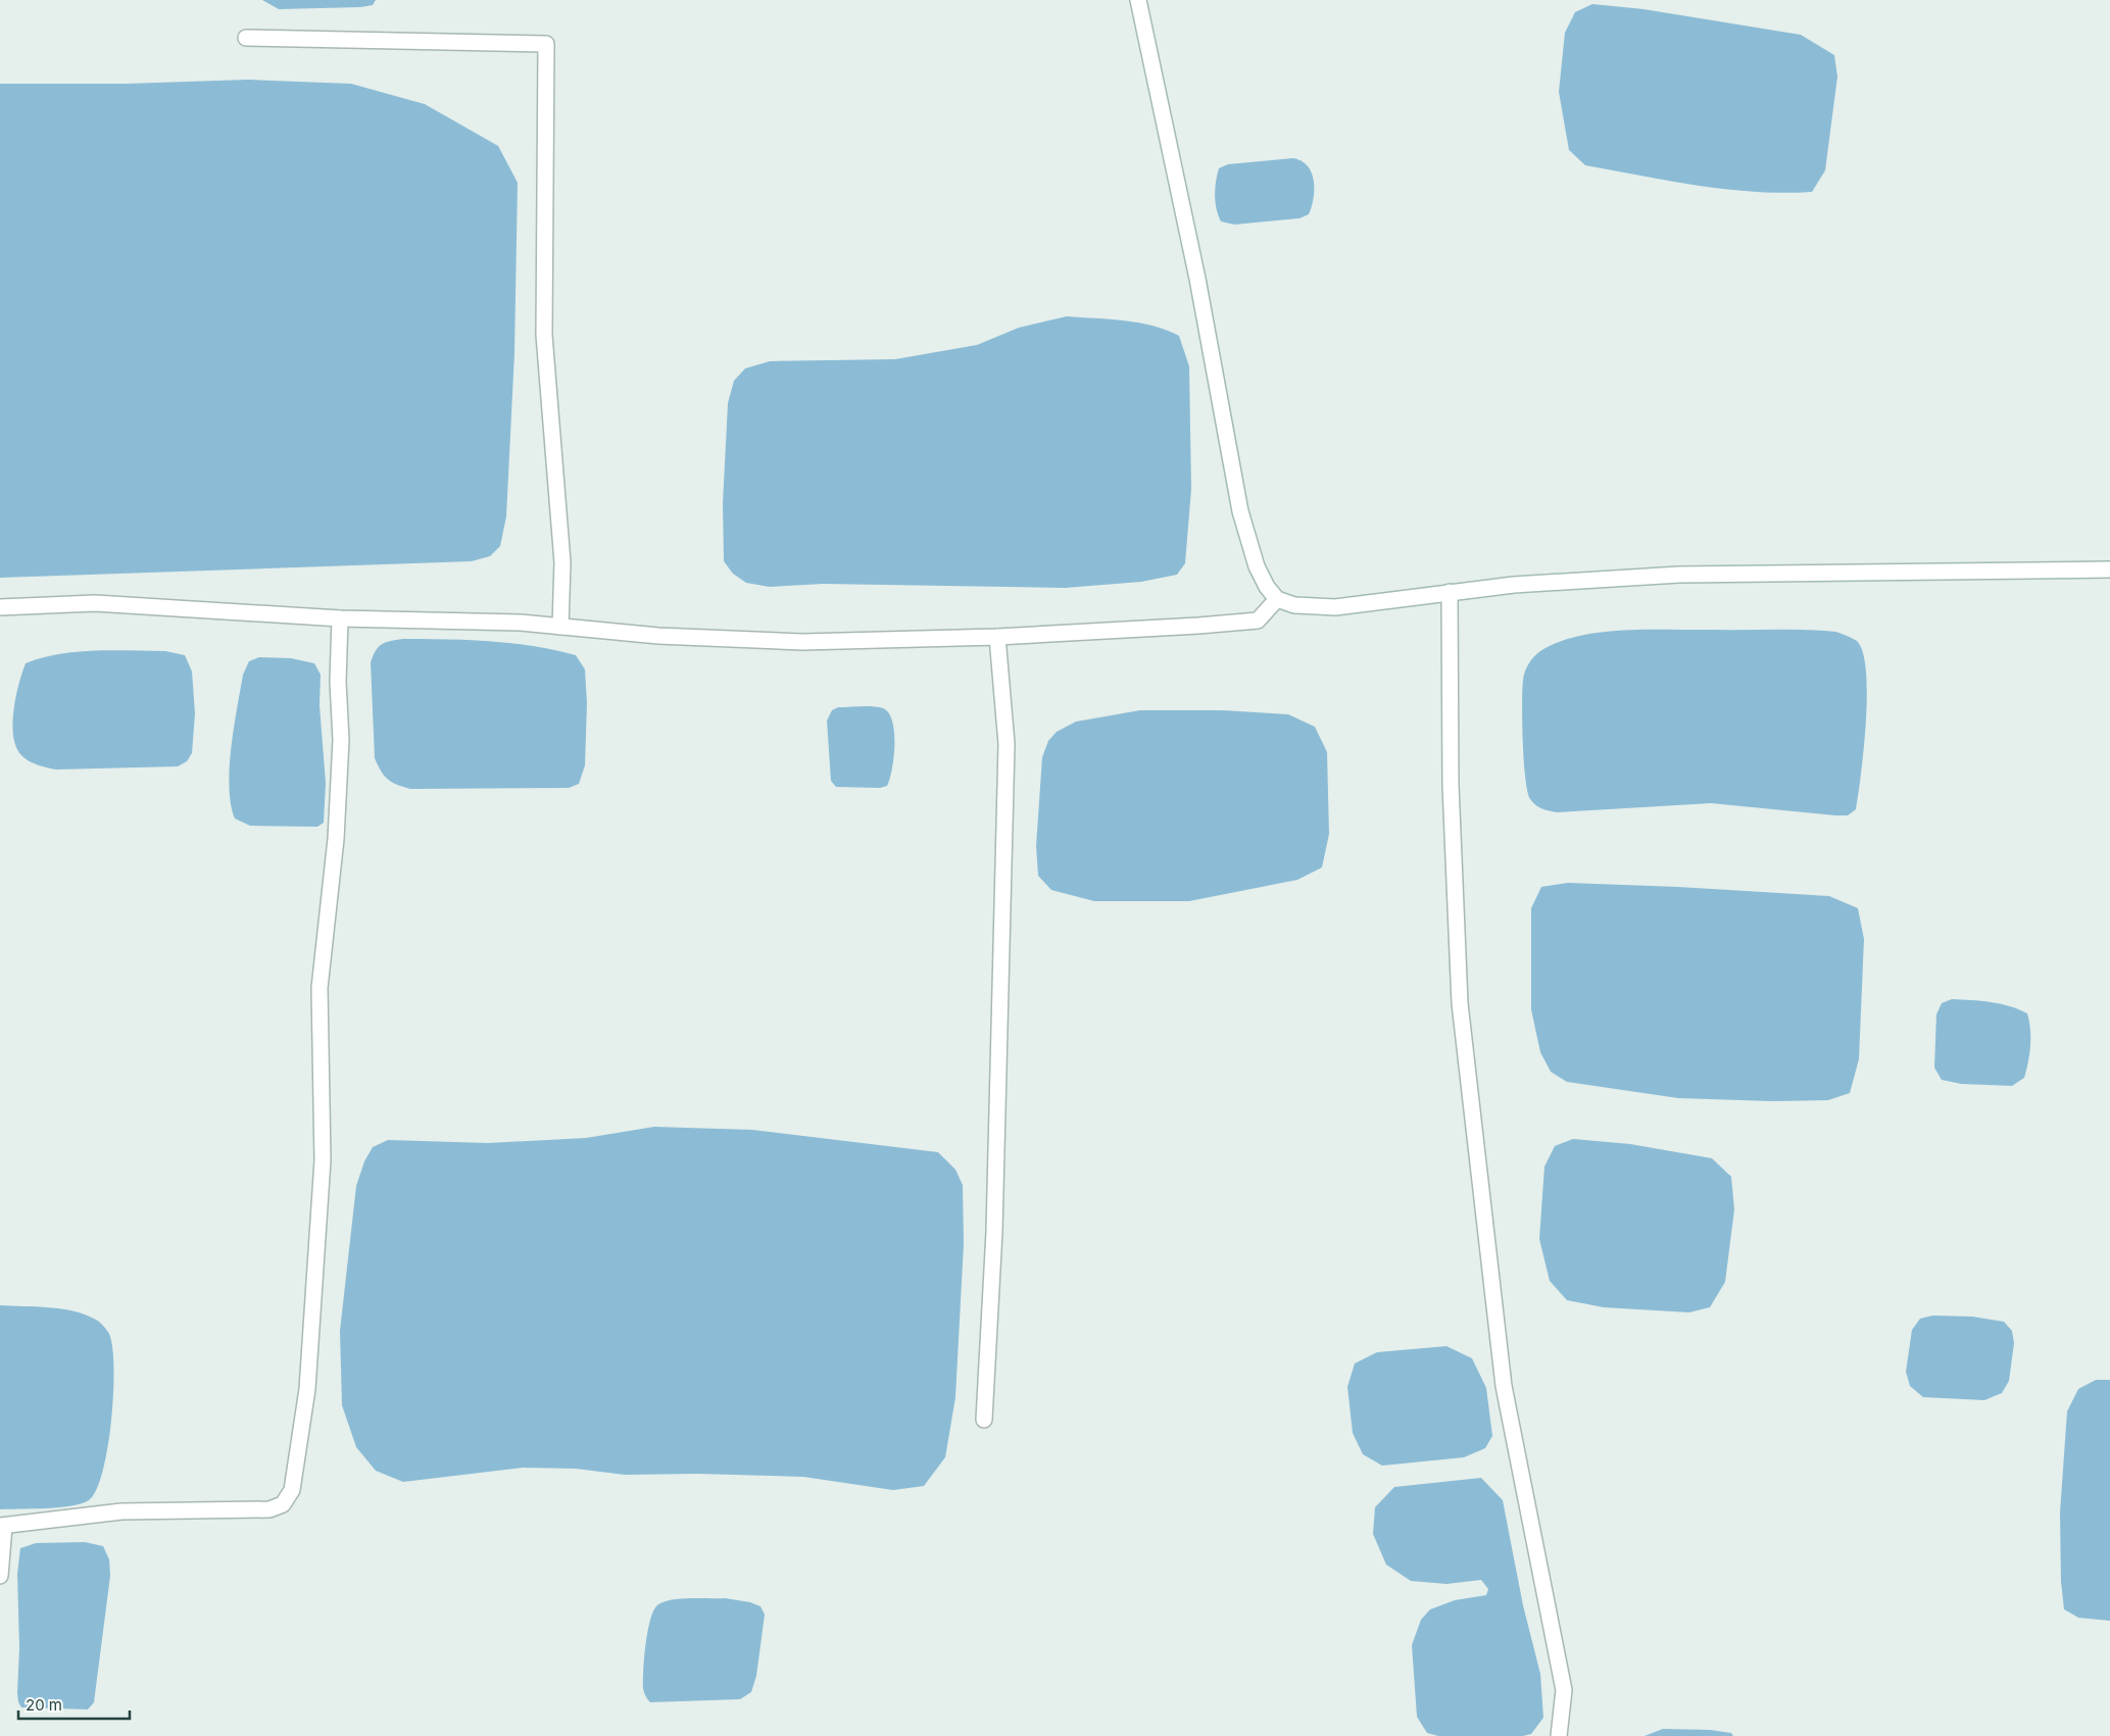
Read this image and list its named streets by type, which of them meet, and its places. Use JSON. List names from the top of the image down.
{
  "scale_bar": "20 m"
}
